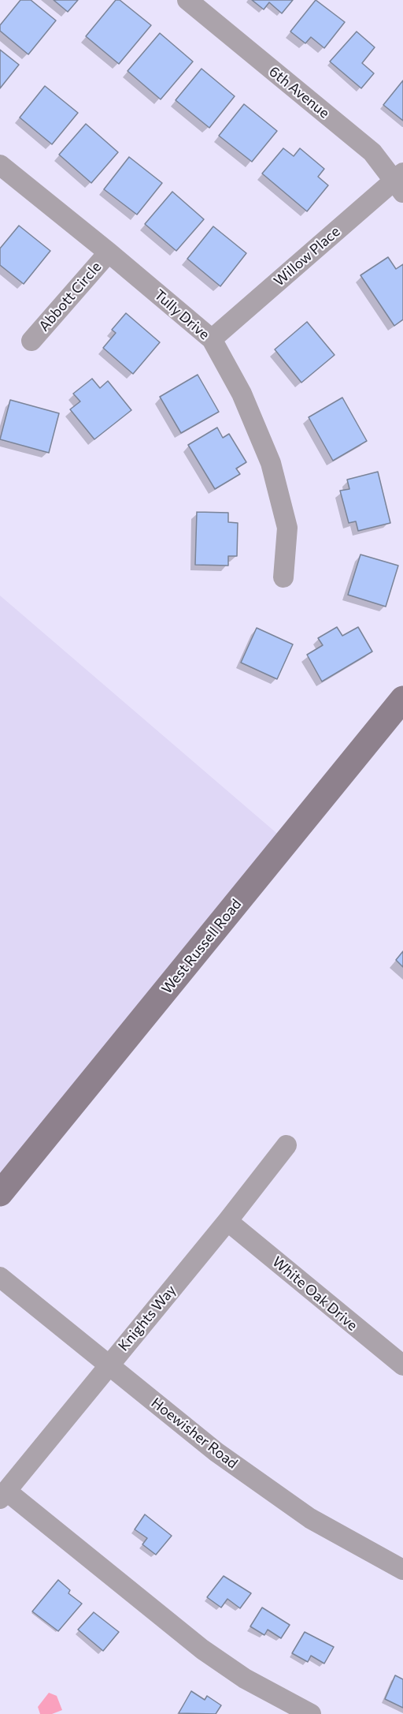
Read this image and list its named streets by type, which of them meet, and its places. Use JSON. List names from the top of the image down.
{
  "streets": {
    "street": [
      "6th Avenue",
      "Willow Place",
      "Abbott Circle",
      "Tully Drive",
      "West Russell Road",
      "White Oak Drive",
      "Knights Way",
      "Hoewisher Road"
    ]
  },
  "crossings": [
    ["6th Avenue", "Willow Place"],
    ["Willow Place", "Tully Drive"],
    ["Abbott Circle", "Tully Drive"],
    ["White Oak Drive", "Knights Way"],
    ["Knights Way", "Hoewisher Road"]
  ]
}
